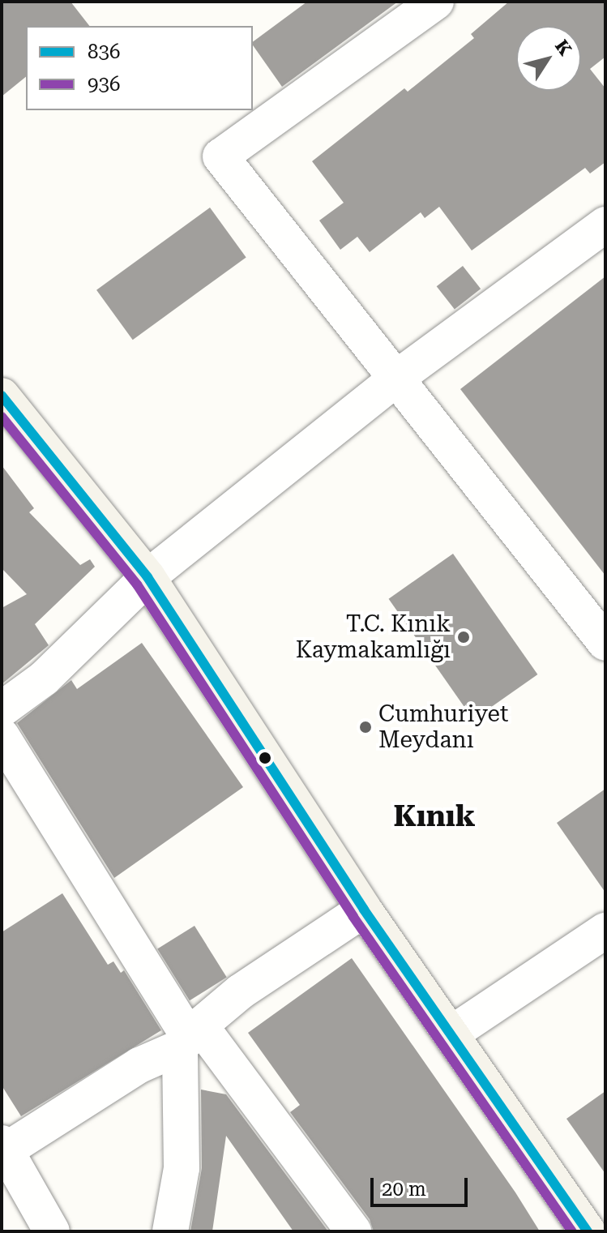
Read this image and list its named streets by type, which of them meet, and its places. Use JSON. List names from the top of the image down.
{
  "districts": ["Kınık"],
  "places": ["T.C. Kınık Kaymakamlığı", "Cumhuriyet Meydanı"],
  "lines": ["transit line 836", "transit line 936"],
  "legend": ["836", "936"],
  "scale_bar": "20 m",
  "north": "top right"
}
